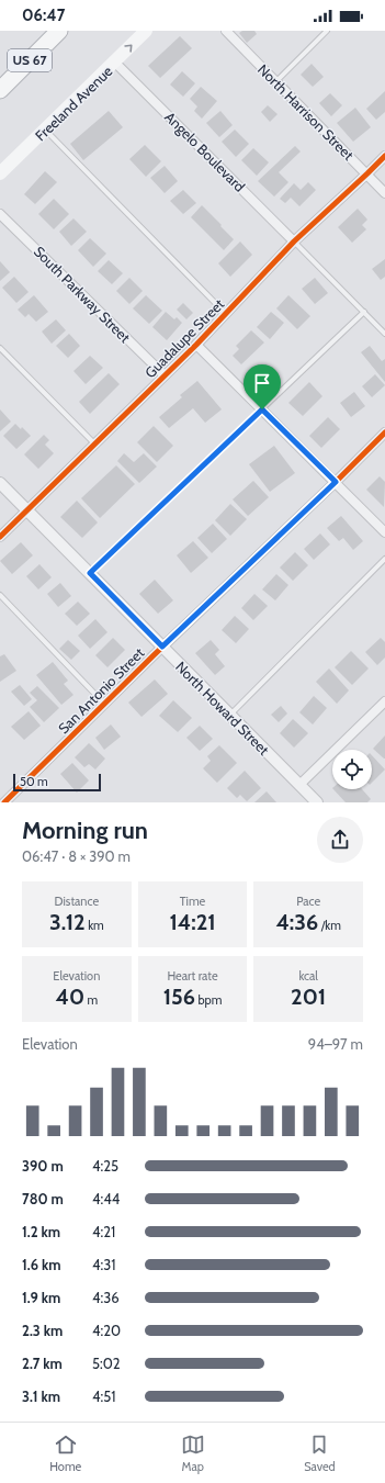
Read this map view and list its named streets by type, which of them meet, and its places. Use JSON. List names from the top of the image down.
{
  "streets": {
    "highway": ["US 67"],
    "main road": ["Freeland Avenue"],
    "street": [
      "North Harrison Street",
      "Angelo Boulevard",
      "South Parkway Street",
      "Guadalupe Street",
      "San Antonio Street",
      "North Howard Street"
    ]
  },
  "crossings": [
    ["Freeland Avenue", "Angelo Boulevard"],
    ["North Harrison Street", "Guadalupe Street"],
    ["Angelo Boulevard", "Guadalupe Street"],
    ["South Parkway Street", "Guadalupe Street"],
    ["Guadalupe Street", "North Howard Street"],
    ["San Antonio Street", "North Howard Street"]
  ],
  "scale_bar": "50 m",
  "page": {
    "status": "06:47",
    "scale": "50 m",
    "heading": ["Morning run", "06:47 · 8 × 390 m"],
    "stats": [
      ["Distance", "3.12 km"],
      ["Time", "14:21"],
      ["Pace", "4:36 /km"],
      ["Elevation", "40 m"],
      ["Heart rate", "156 bpm"],
      ["kcal", "201"]
    ],
    "chart": ["Elevation", "94–97 m"],
    "list": [
      {
        "name": "390 m",
        "note": "4:25"
      },
      {
        "name": "780 m",
        "note": "4:44"
      },
      {
        "name": "1.2 km",
        "note": "4:21"
      },
      {
        "name": "1.6 km",
        "note": "4:31"
      },
      {
        "name": "1.9 km",
        "note": "4:36"
      },
      {
        "name": "2.3 km",
        "note": "4:20"
      },
      {
        "name": "2.7 km",
        "note": "5:02"
      },
      {
        "name": "3.1 km",
        "note": "4:51"
      }
    ],
    "tabs": ["Home", "Map", "Saved"]
  }
}
